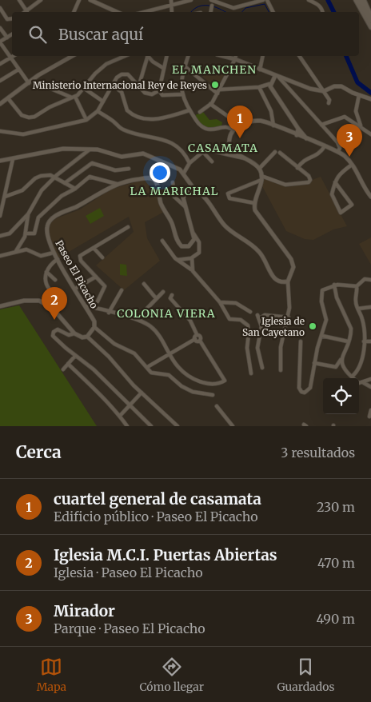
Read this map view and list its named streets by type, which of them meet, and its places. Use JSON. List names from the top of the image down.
{
  "streets": {
    "street": ["Paseo El Picacho"]
  },
  "districts": [
    "EL MANCHEN",
    "CASAMATA",
    "LA MARICHAL",
    "COLONIA VIERA"
  ],
  "places": ["Ministerio Internacional Rey de Reyes", "Iglesia de San Cayetano"],
  "page": {
    "search": "Buscar aquí",
    "pins": ["1", "3", "2"],
    "heading": ["Cerca", "3 resultados"],
    "list": [
      {
        "mark": "1",
        "name": "cuartel general de casamata",
        "note": "Edificio público · Paseo El Picacho",
        "value": "230 m"
      },
      {
        "mark": "2",
        "name": "Iglesia M.C.I. Puertas Abiertas",
        "note": "Iglesia · Paseo El Picacho",
        "value": "470 m"
      },
      {
        "mark": "3",
        "name": "Mirador",
        "note": "Parque · Paseo El Picacho",
        "value": "490 m"
      }
    ],
    "nav": ["Mapa", "Cómo llegar", "Guardados"]
  }
}
